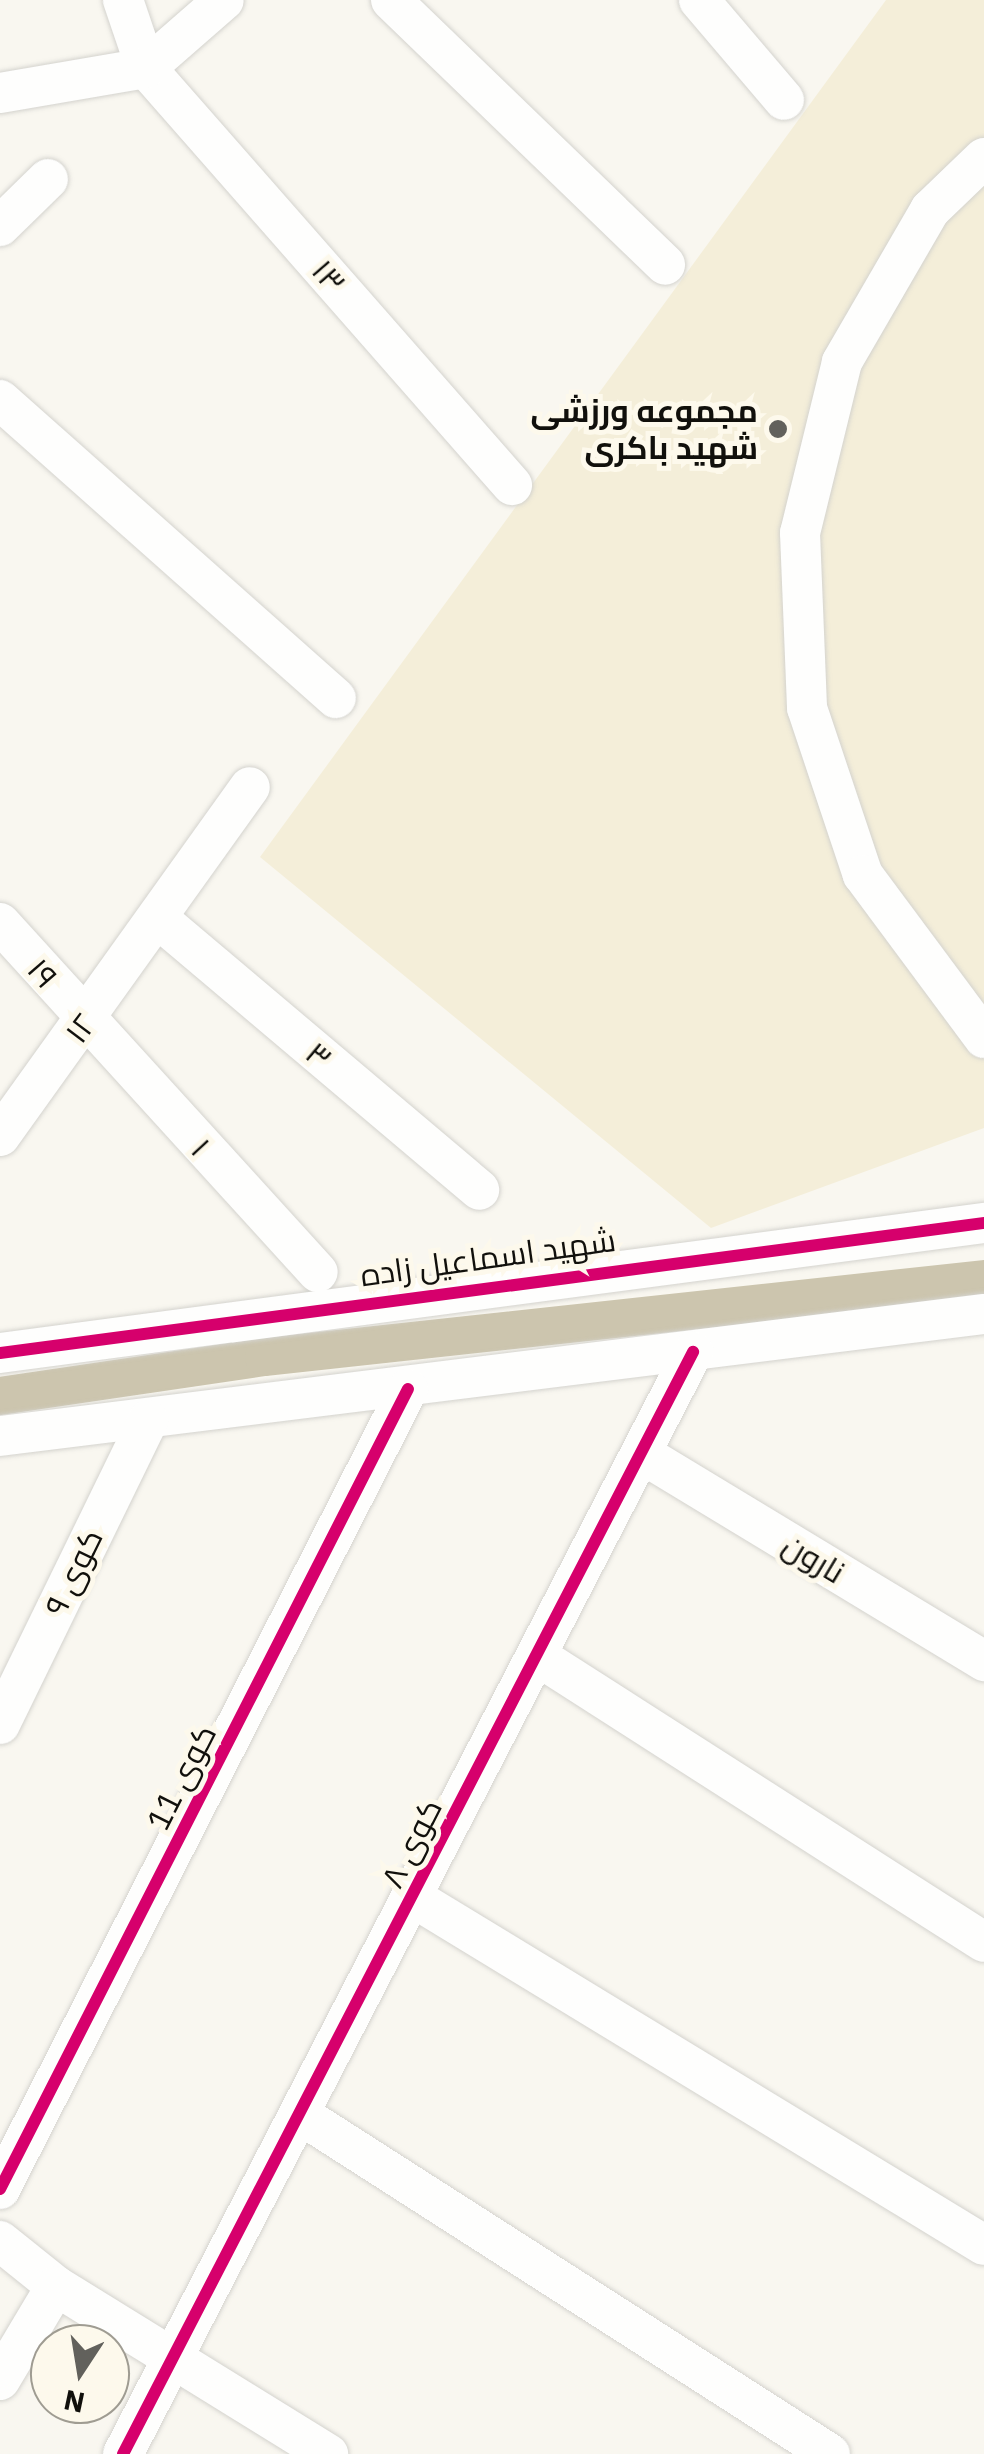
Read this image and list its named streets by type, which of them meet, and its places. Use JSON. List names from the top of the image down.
{
  "streets": {
    "street": [
      "۱۳",
      "۱۹",
      "۱۲",
      "۳",
      "۱",
      "شهید اسماعیل زاده",
      "نارون",
      "کوی ۹",
      "کوی 11",
      "کوی ۸"
    ]
  },
  "crossings": [
    ["۱۹", "۱۲"],
    ["۱۹", "۱"],
    ["۱۲", "۳"],
    ["۱۲", "۱"],
    ["نارون", "کوی ۸"]
  ],
  "places": ["مجموعه ورزشی شهید باکری"],
  "north": "bottom"
}
